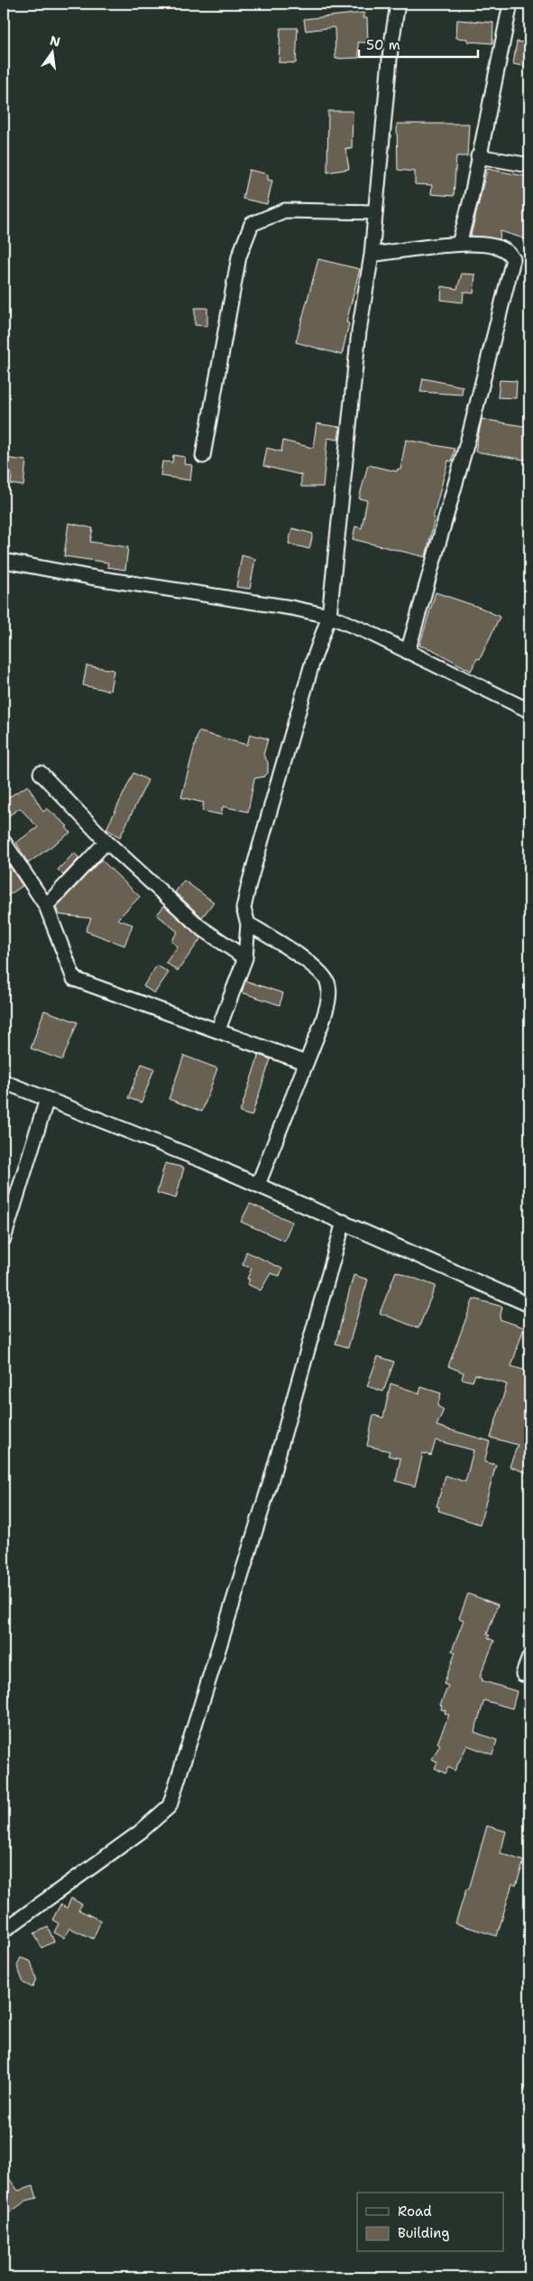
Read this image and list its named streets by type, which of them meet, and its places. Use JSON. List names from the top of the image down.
{
  "legend": ["Road", "Building"],
  "scale_bar": "50 m",
  "north": "top"
}
